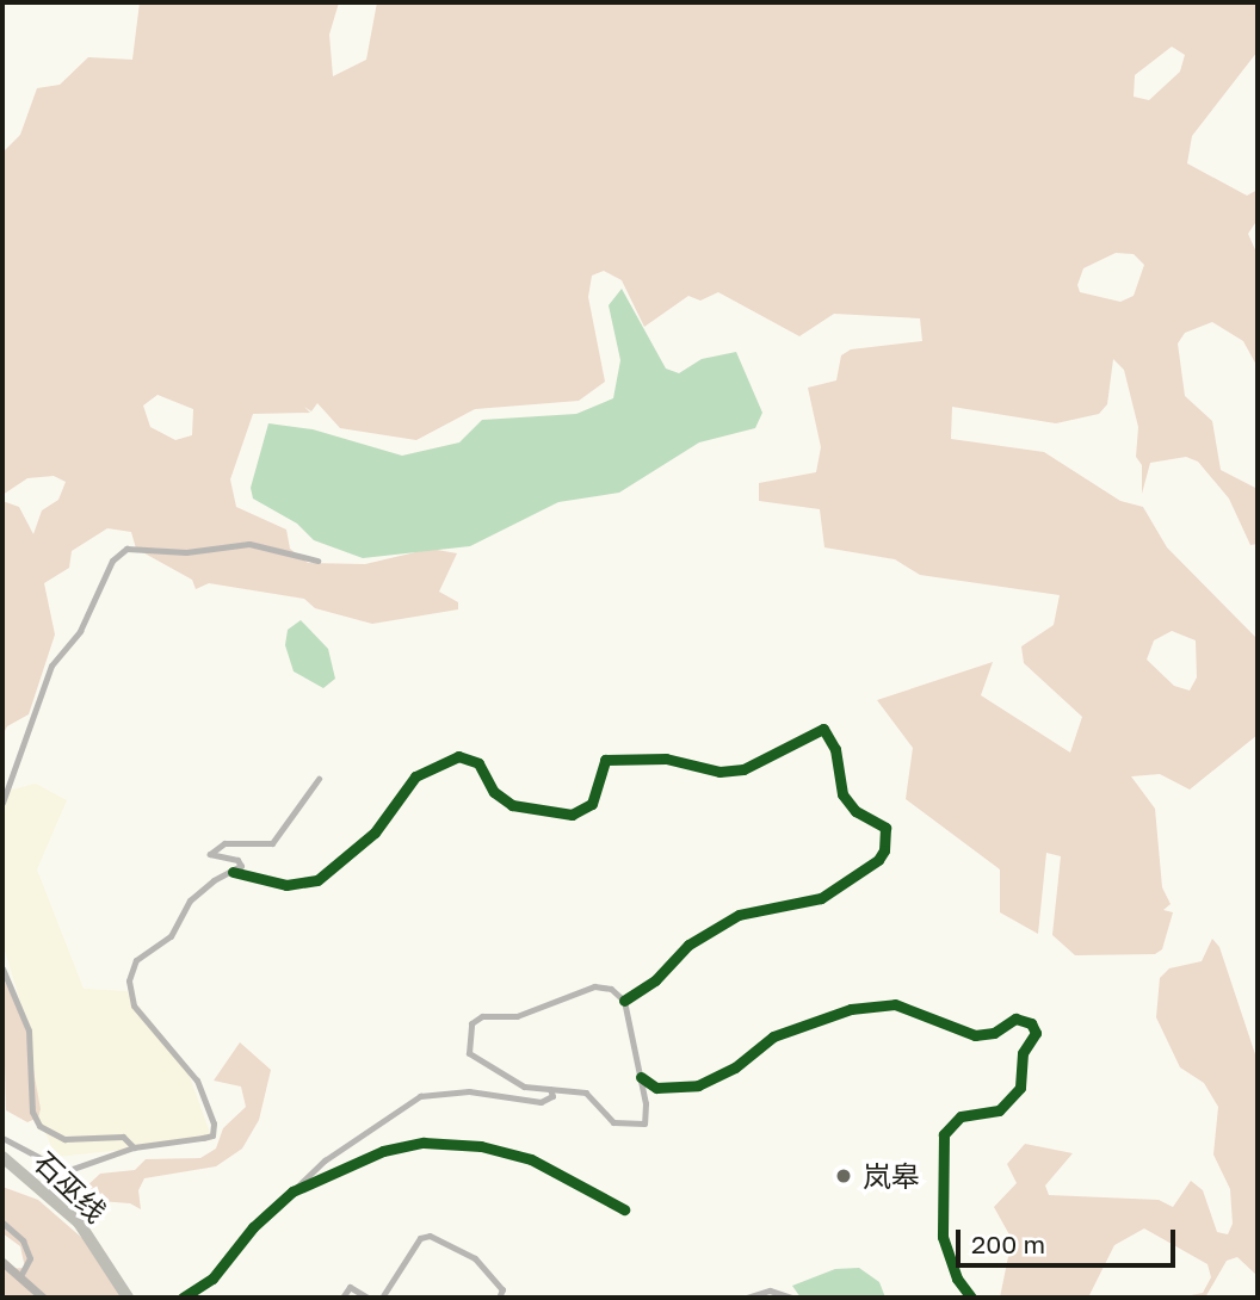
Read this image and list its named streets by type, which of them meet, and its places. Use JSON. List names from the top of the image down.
{
  "streets": {
    "highway": ["石巫线"]
  },
  "places": ["岚皋"],
  "scale_bar": "200 m"
}
